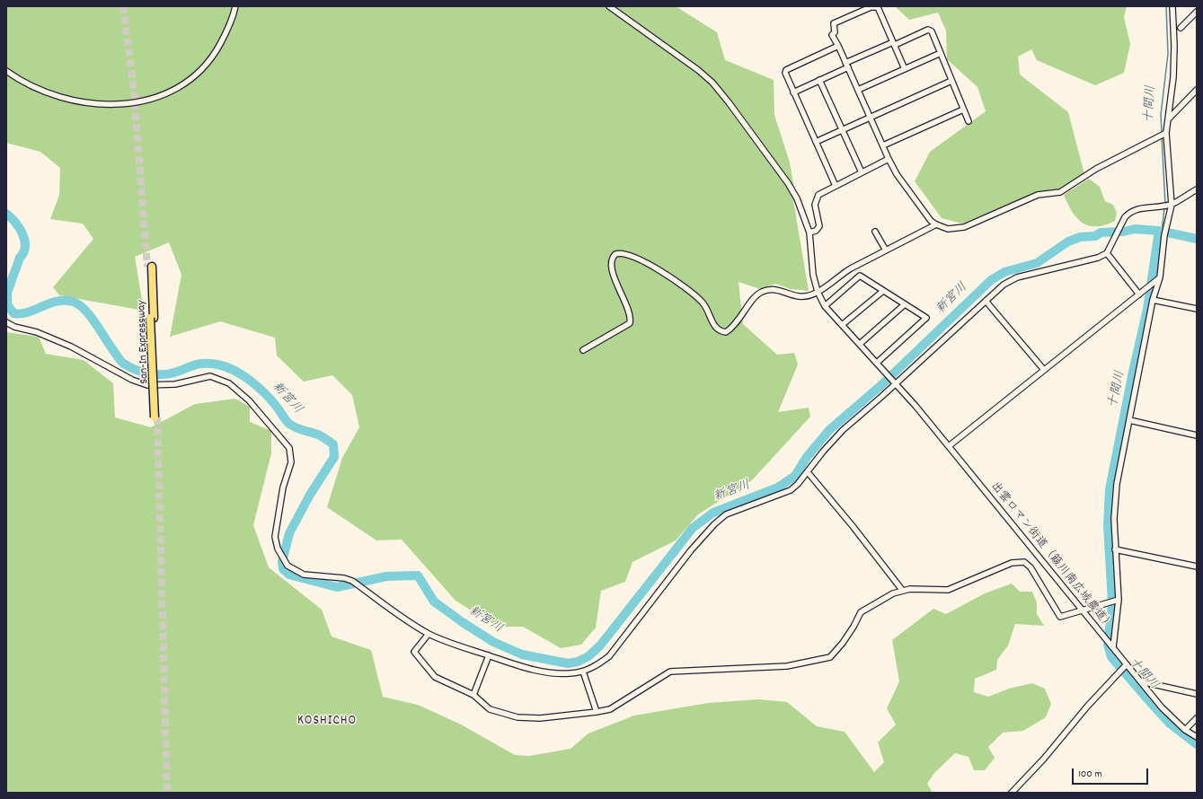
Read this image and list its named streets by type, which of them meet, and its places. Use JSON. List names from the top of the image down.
{
  "streets": {
    "highway": ["San-In Expressway"],
    "street": ["出雲ロマン街道（簸川南広域農道）"]
  },
  "districts": ["KOSHICHO"],
  "water": ["十間川", "新宮川"],
  "scale_bar": "100 m"
}
